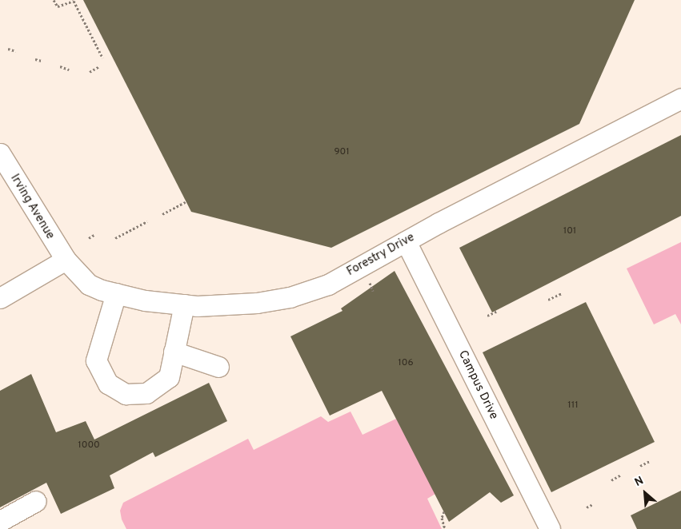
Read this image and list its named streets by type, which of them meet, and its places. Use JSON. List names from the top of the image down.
{
  "streets": {
    "street": ["Irving Avenue", "Forestry Drive", "Campus Drive"]
  },
  "crossings": [
    ["Irving Avenue", "Forestry Drive"],
    ["Forestry Drive", "Campus Drive"]
  ],
  "house_numbers": [
    "901",
    "101",
    "106",
    "111",
    "1000"
  ],
  "north": "top left"
}
